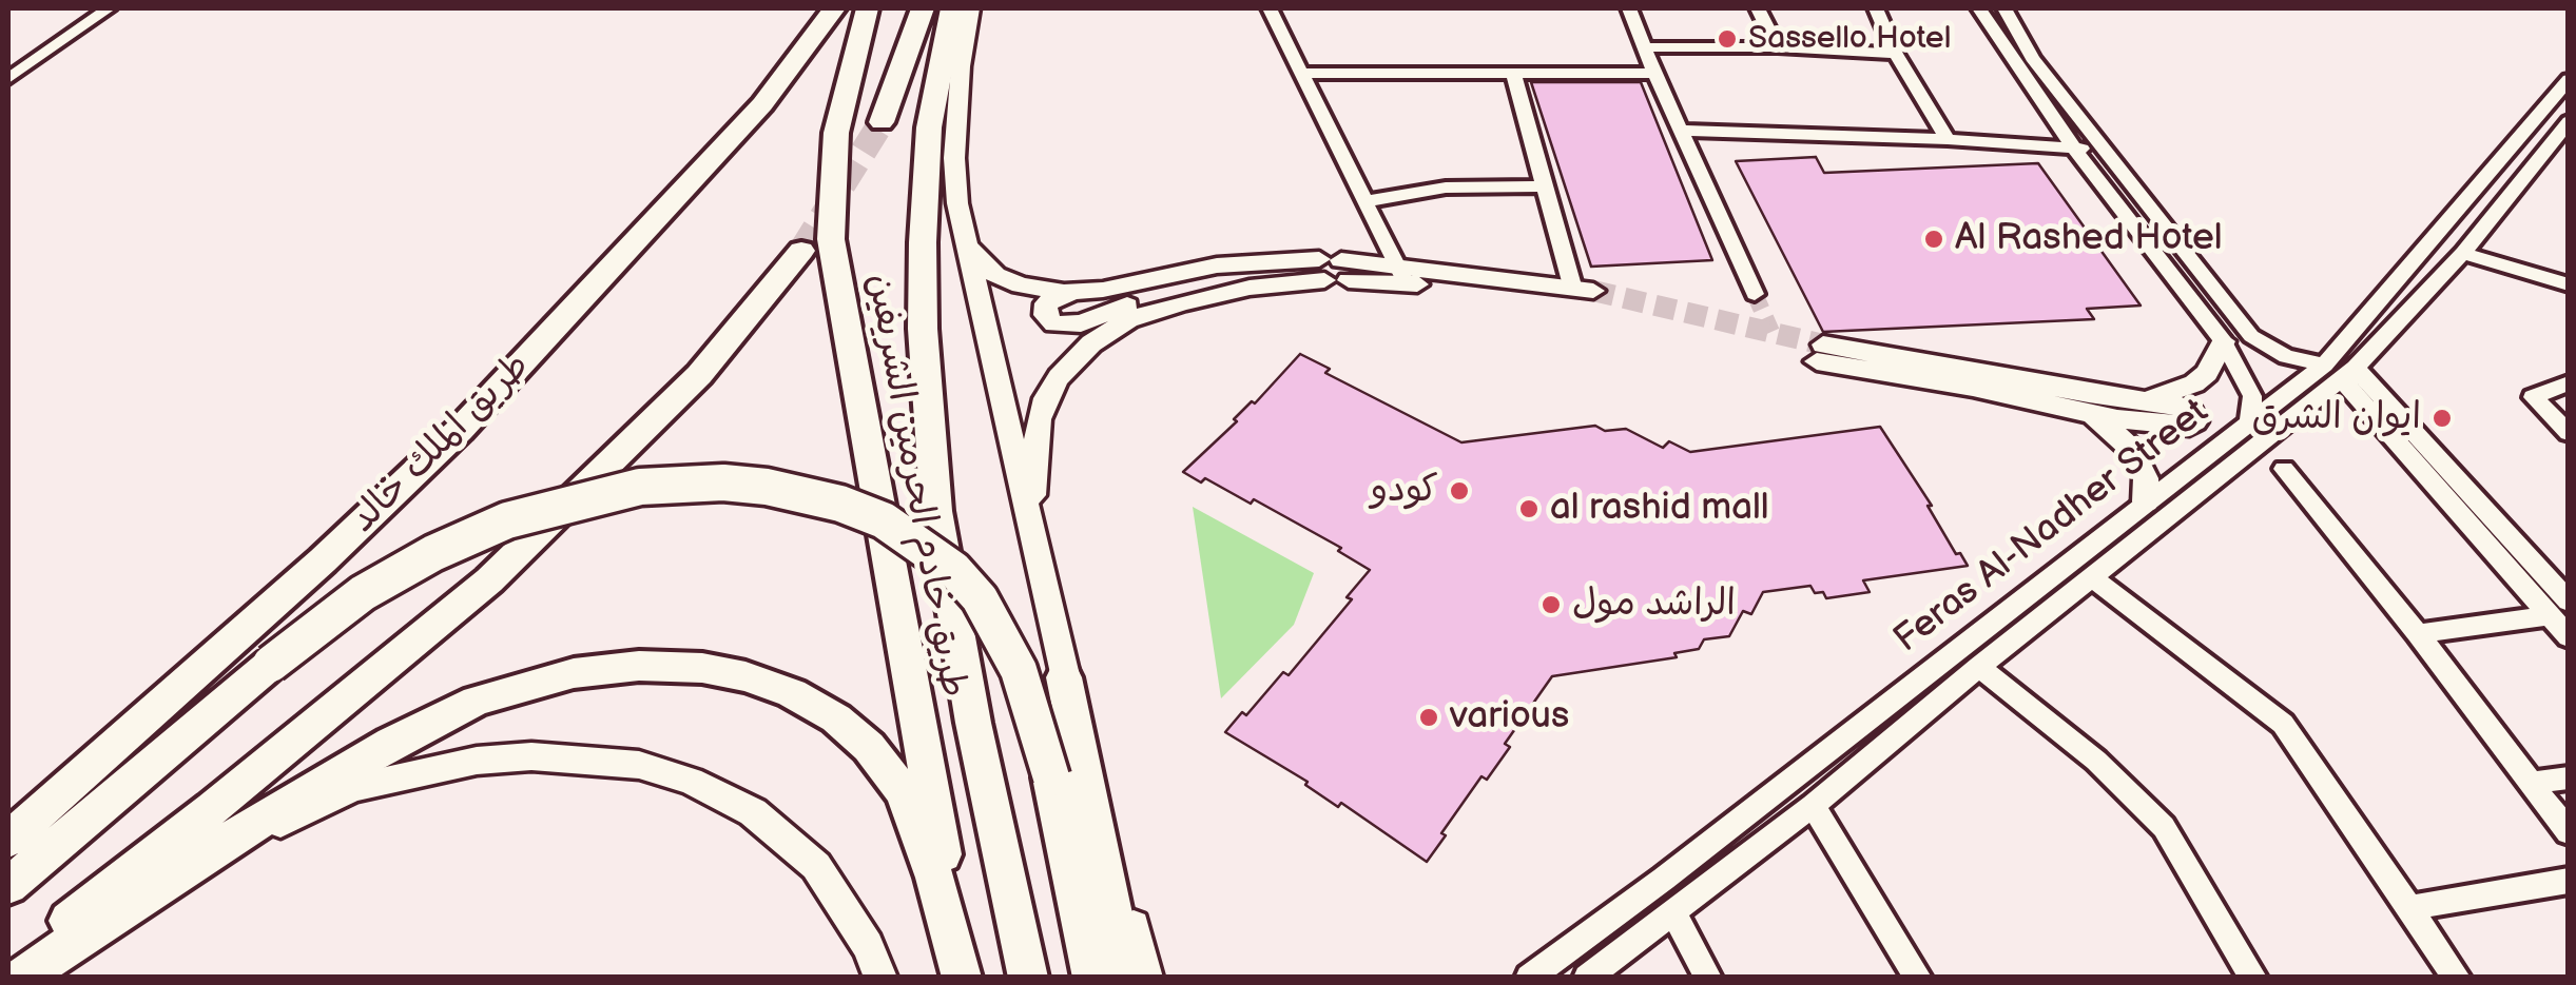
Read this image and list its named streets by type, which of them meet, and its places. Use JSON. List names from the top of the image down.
{
  "streets": {
    "highway": ["طريق الملك خالد", "طريق خادم الحرمين الشريفين"],
    "street": ["Feras Al-Nadher Street"]
  },
  "places": [
    "Sassello Hotel",
    "Al Rashed Hotel",
    "ايوان الشرق",
    "كودو",
    "al rashid mall",
    "الراشد مول",
    "various"
  ]
}
